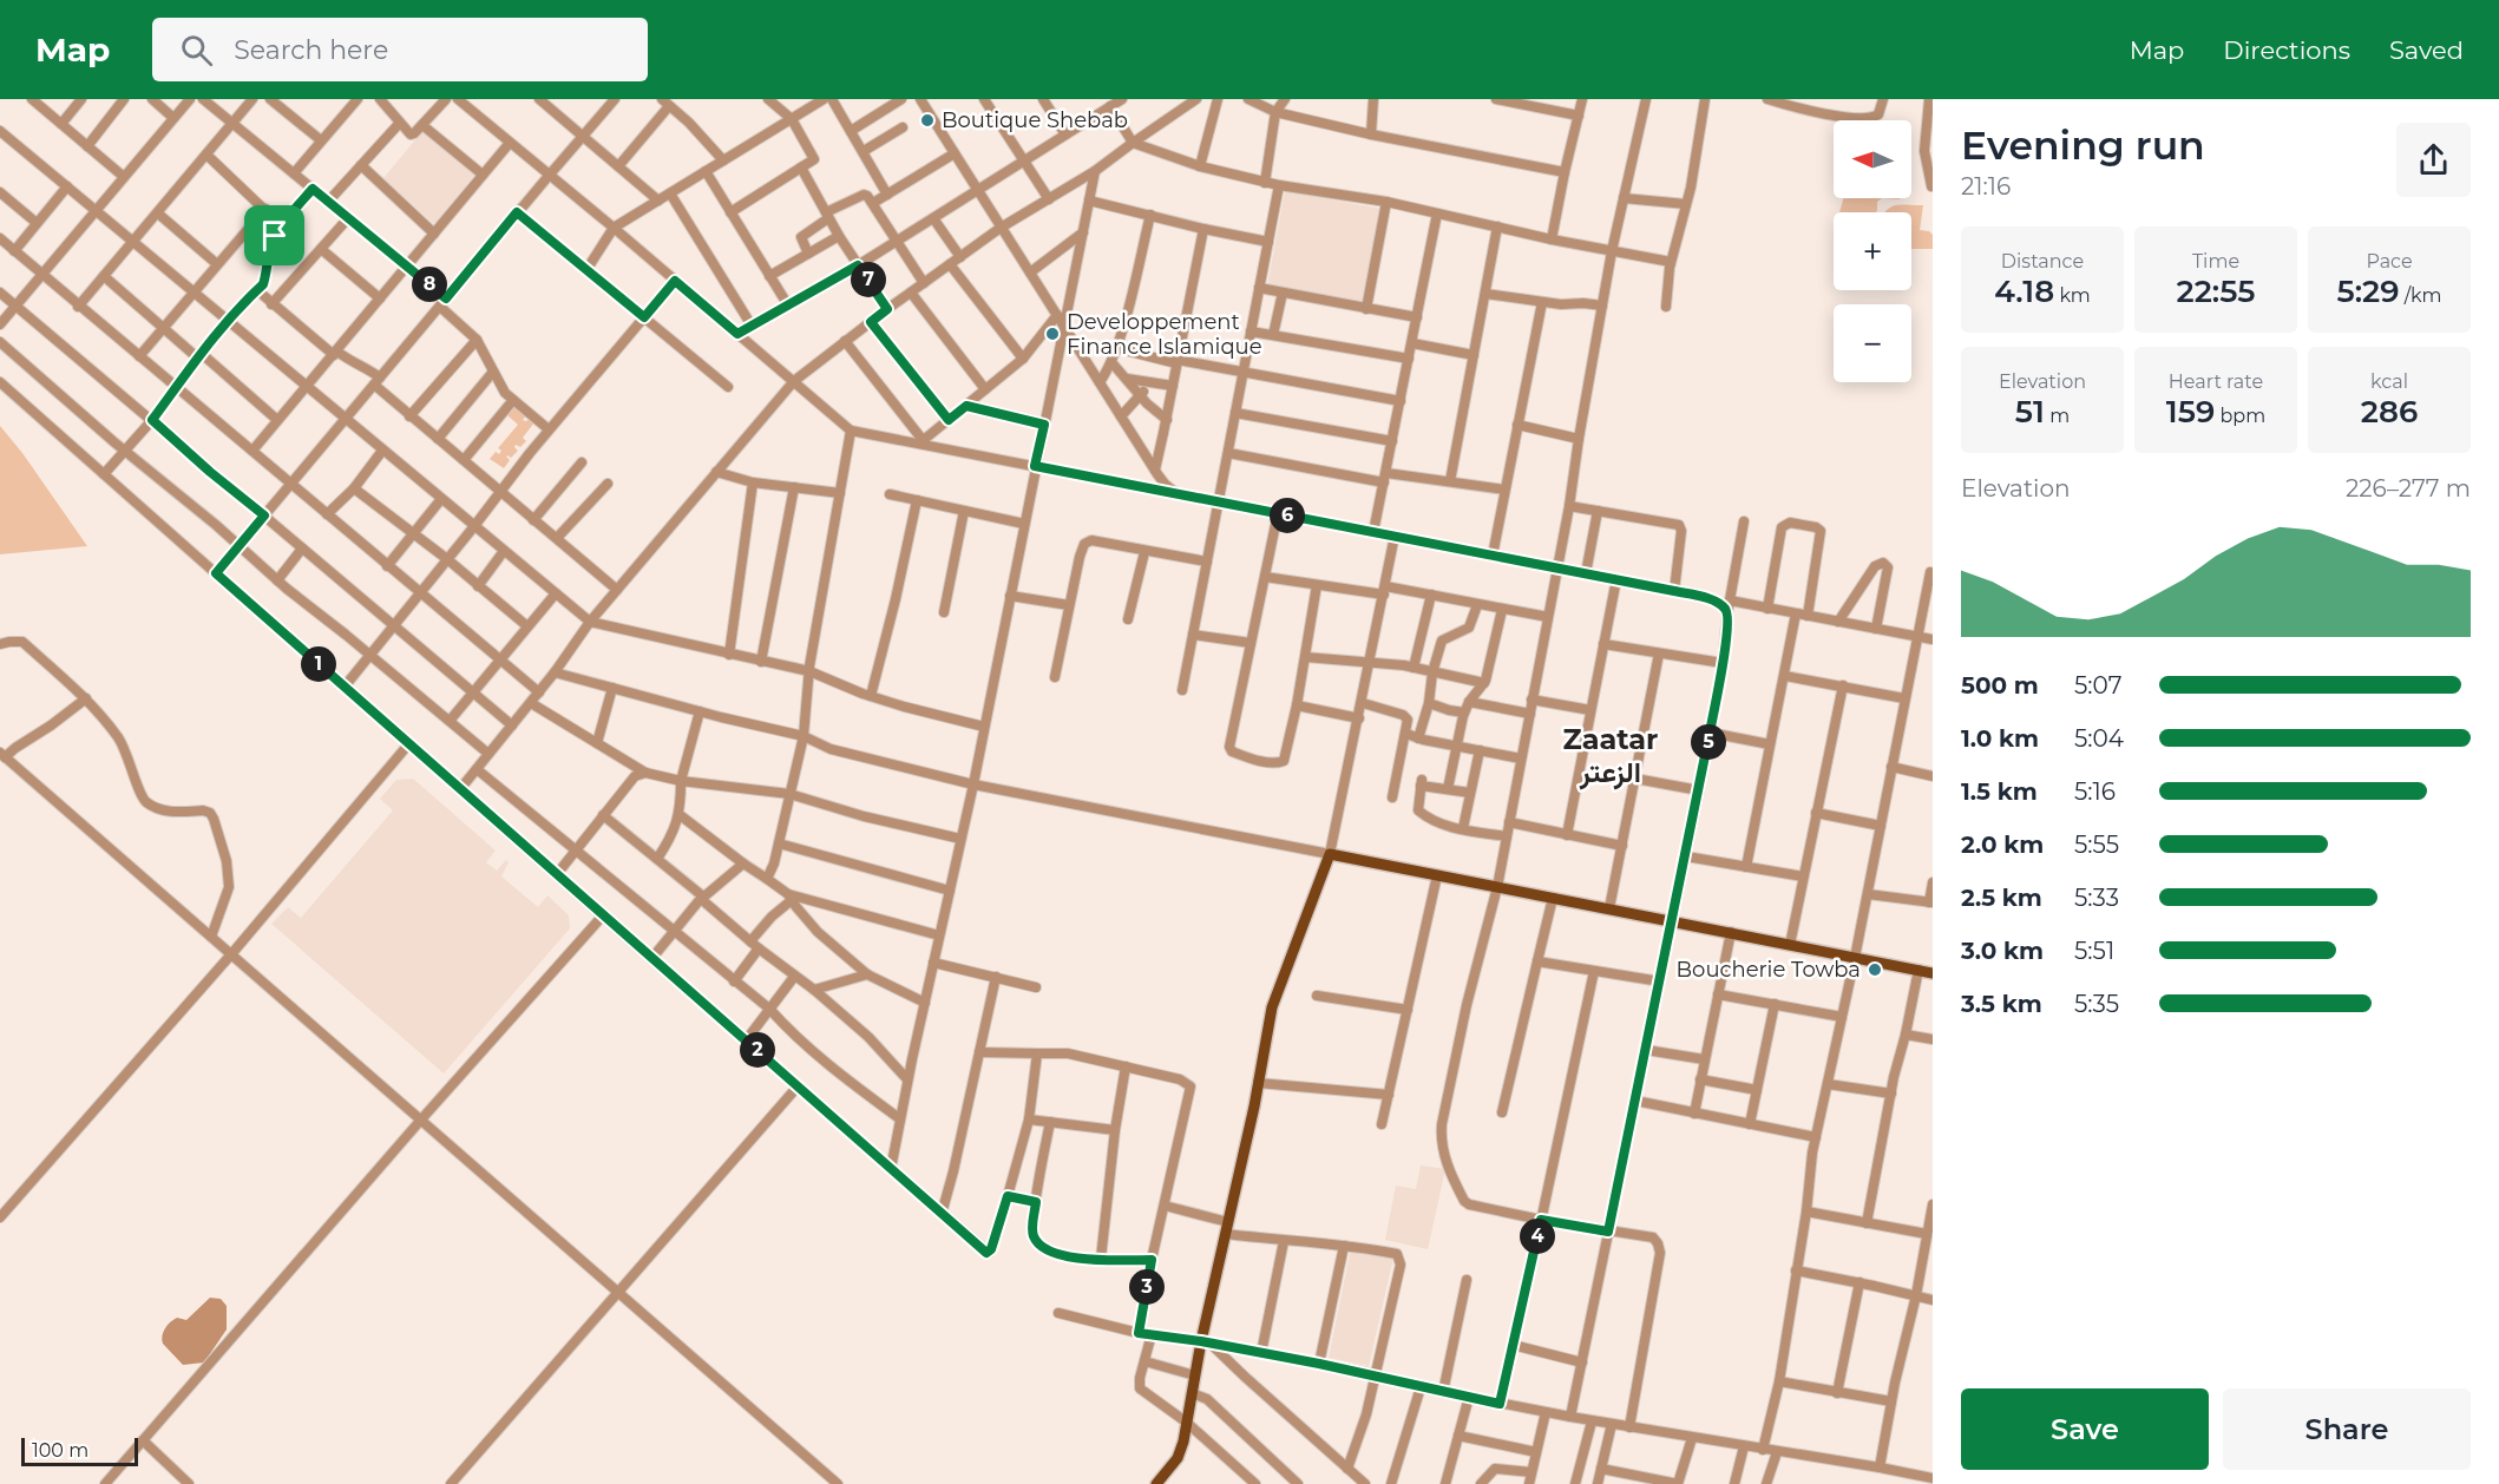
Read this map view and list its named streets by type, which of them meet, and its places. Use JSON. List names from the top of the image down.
{
  "districts": ["Zaatar الزعتر"],
  "places": ["Boutique Shebab", "Developpement Finance Islamique", "Boucherie Towba"],
  "scale_bar": "100 m",
  "north": "left",
  "page": {
    "header": "Map",
    "search": "Search here",
    "nav": ["Map", "Directions", "Saved"],
    "heading": ["Evening run", "21:16"],
    "map_buttons": ["+", "−"],
    "stats": [
      ["Distance", "4.18 km"],
      ["Time", "22:55"],
      ["Pace", "5:29 /km"],
      ["Elevation", "51 m"],
      ["Heart rate", "159 bpm"],
      ["kcal", "286"]
    ],
    "pins": [
      "7",
      "8",
      "6",
      "1",
      "5",
      "2",
      "4",
      "3"
    ],
    "chart": ["Elevation", "226–277 m"],
    "list": [
      {
        "name": "500 m",
        "note": "5:07"
      },
      {
        "name": "1.0 km",
        "note": "5:04"
      },
      {
        "name": "1.5 km",
        "note": "5:16"
      },
      {
        "name": "2.0 km",
        "note": "5:55"
      },
      {
        "name": "2.5 km",
        "note": "5:33"
      },
      {
        "name": "3.0 km",
        "note": "5:51"
      },
      {
        "name": "3.5 km",
        "note": "5:35"
      }
    ],
    "buttons": ["Save", "Share"],
    "scale": "100 m"
  }
}
